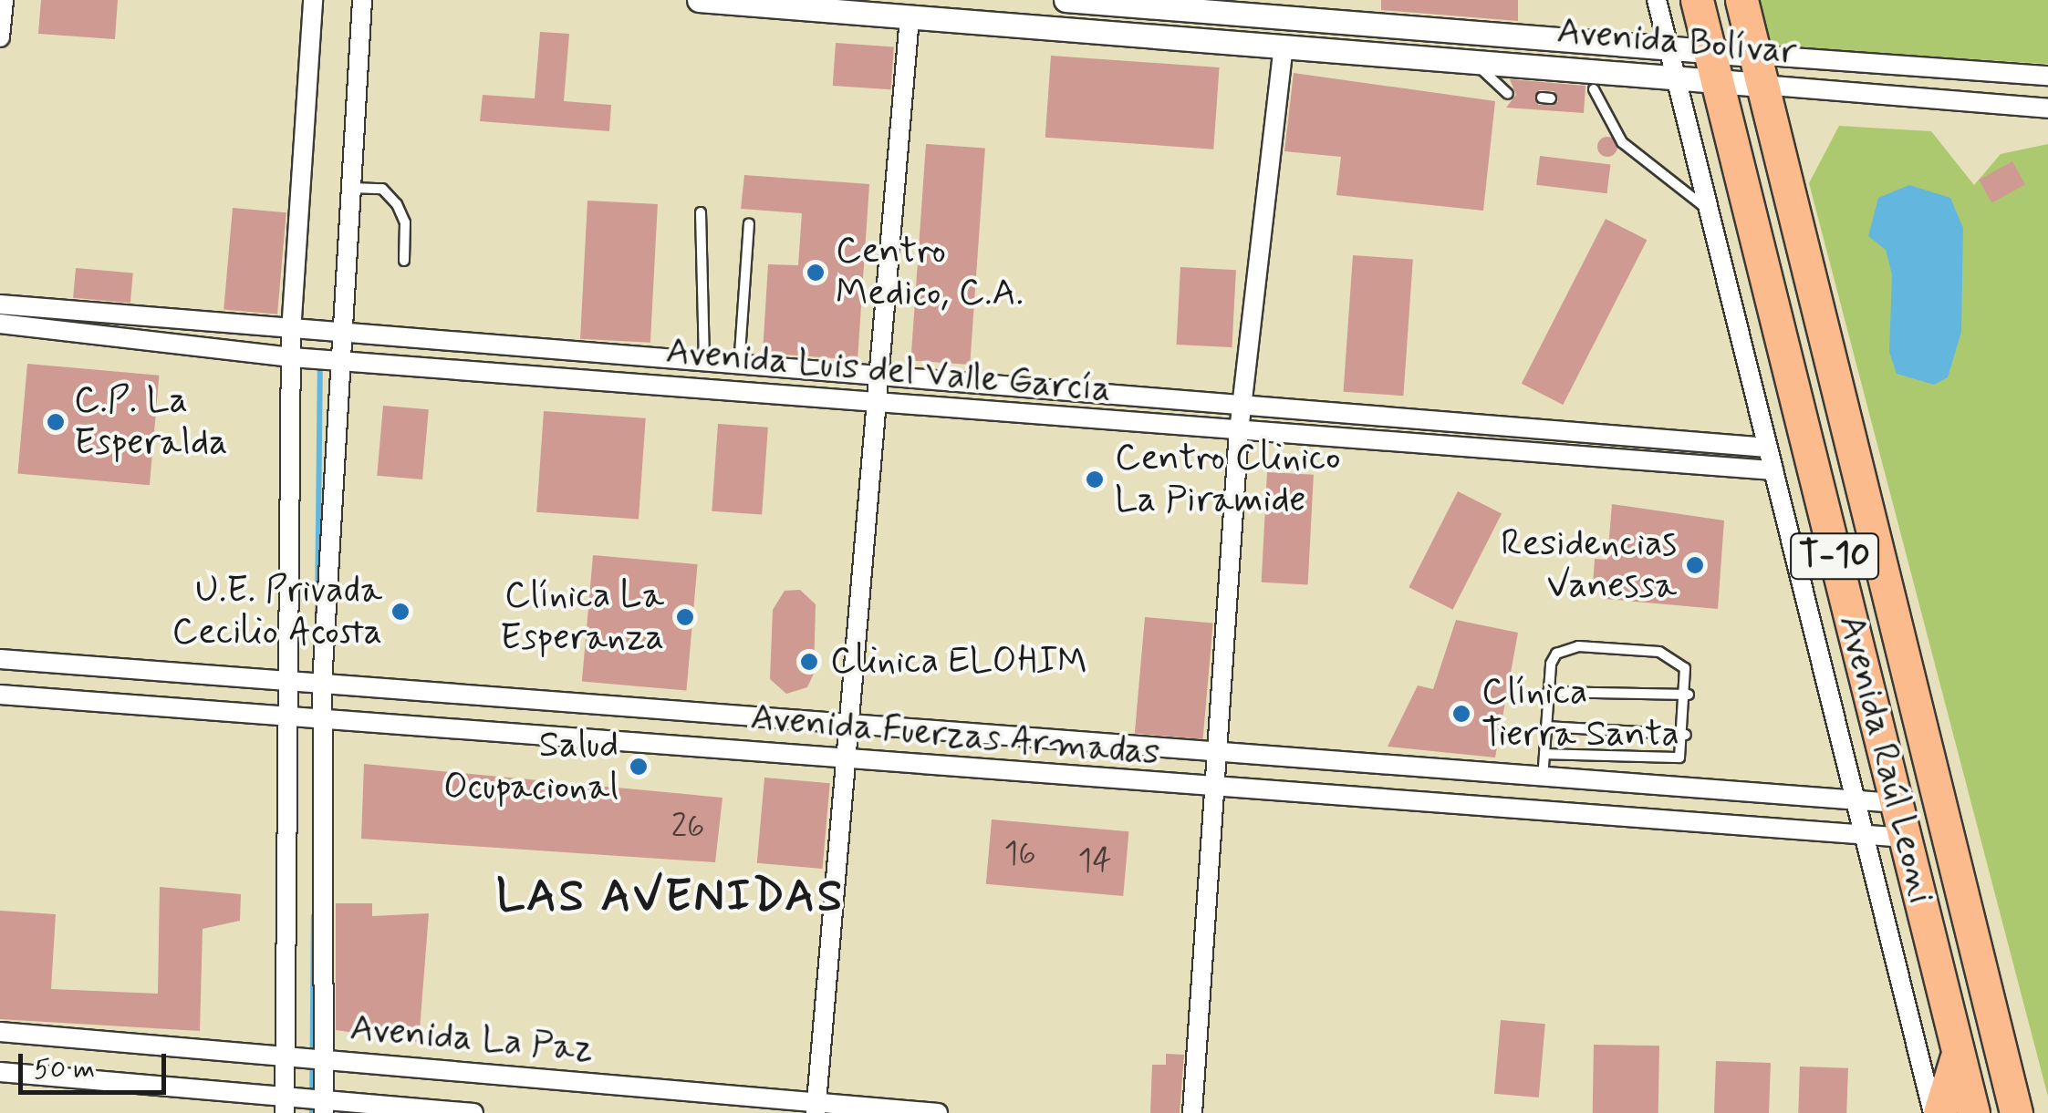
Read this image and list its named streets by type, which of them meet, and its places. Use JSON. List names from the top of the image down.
{
  "streets": {
    "highway": ["T-10", "Avenida Raúl Leoni"],
    "street": [
      "Avenida Bolívar",
      "Avenida Luis del Valle García",
      "Avenida Fuerzas Armadas",
      "Avenida La Paz"
    ]
  },
  "crossings": [
    ["Avenida Bolívar", "Avenida Raúl Leoni"],
    ["Avenida Luis del Valle García", "Avenida Raúl Leoni"],
    ["Avenida Fuerzas Armadas", "Avenida Raúl Leoni"]
  ],
  "districts": ["LAS AVENIDAS"],
  "places": [
    "Centro Medico, C.A.",
    "C.P. La Esperalda",
    "Centro Clinico La Piramide",
    "Residencias Vanessa",
    "U.E. Privada Cecilio Acosta",
    "Clínica La Esperanza",
    "Clinica ELOHIM",
    "Clínica Tierra Santa",
    "Salud Ocupacional"
  ],
  "house_numbers": ["26", "16", "14"],
  "scale_bar": "50 m"
}
